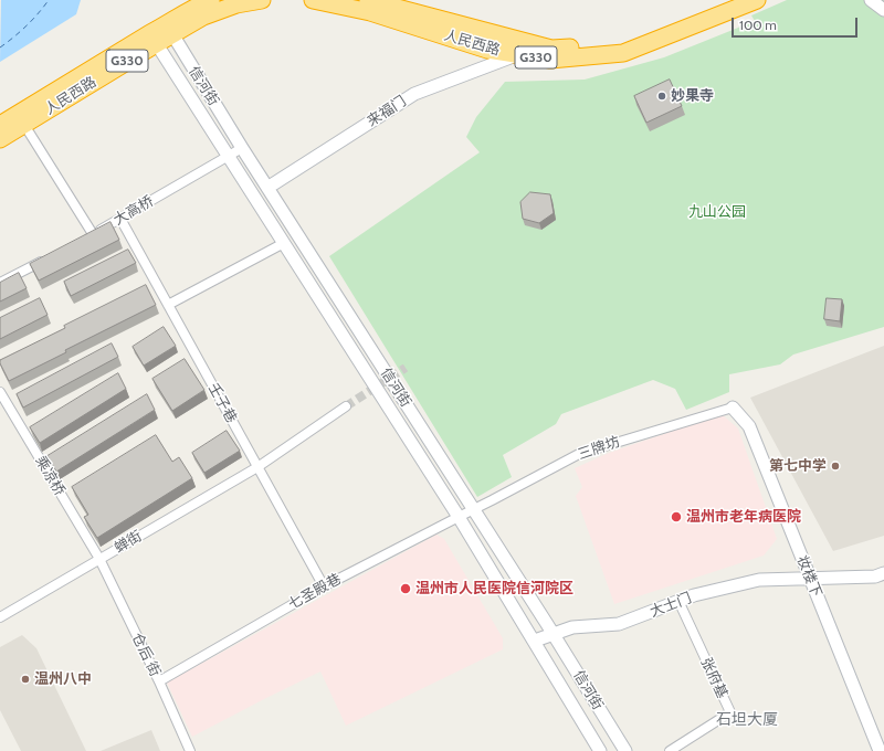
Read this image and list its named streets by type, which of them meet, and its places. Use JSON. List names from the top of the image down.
{
  "streets": {
    "highway": ["人民西路", "G330"],
    "main road": [
      "信河街",
      "来福门",
      "妆楼下",
      "大士门"
    ],
    "street": [
      "大高桥",
      "壬子巷",
      "三牌坊",
      "乘凉桥",
      "蝉街",
      "七圣殿巷",
      "仓后 街",
      "张府基"
    ]
  },
  "crossings": [
    ["人民西路", "信河街"],
    ["人民西路", "来福门"],
    ["人民西路", "大高桥"],
    ["信河街", "来福门"],
    ["信河街", "大高桥"],
    ["信河街", "三牌坊"],
    ["信河街", "七圣殿巷"],
    ["信河街", "大士门"],
    ["大高桥", "壬子巷"],
    ["壬子巷", "蝉街"],
    ["壬子巷", "七圣殿巷"],
    ["三牌坊", "妆楼下"],
    ["三牌坊", "七圣殿巷"],
    ["乘凉桥", "蝉街"],
    ["乘凉桥", "仓后 街"],
    ["蝉街", "仓后 街"],
    ["妆楼下", "大士门"],
    ["七圣殿巷", "仓后 街"],
    ["大士门", "张府基"]
  ],
  "districts": ["石坦大厦"],
  "parks": ["九山公园"],
  "places": [
    "妙果寺",
    "第七中学",
    "温州市老年病医院",
    "温州市人民医院信河院区",
    "温州八中"
  ],
  "scale_bar": "100 m"
}
